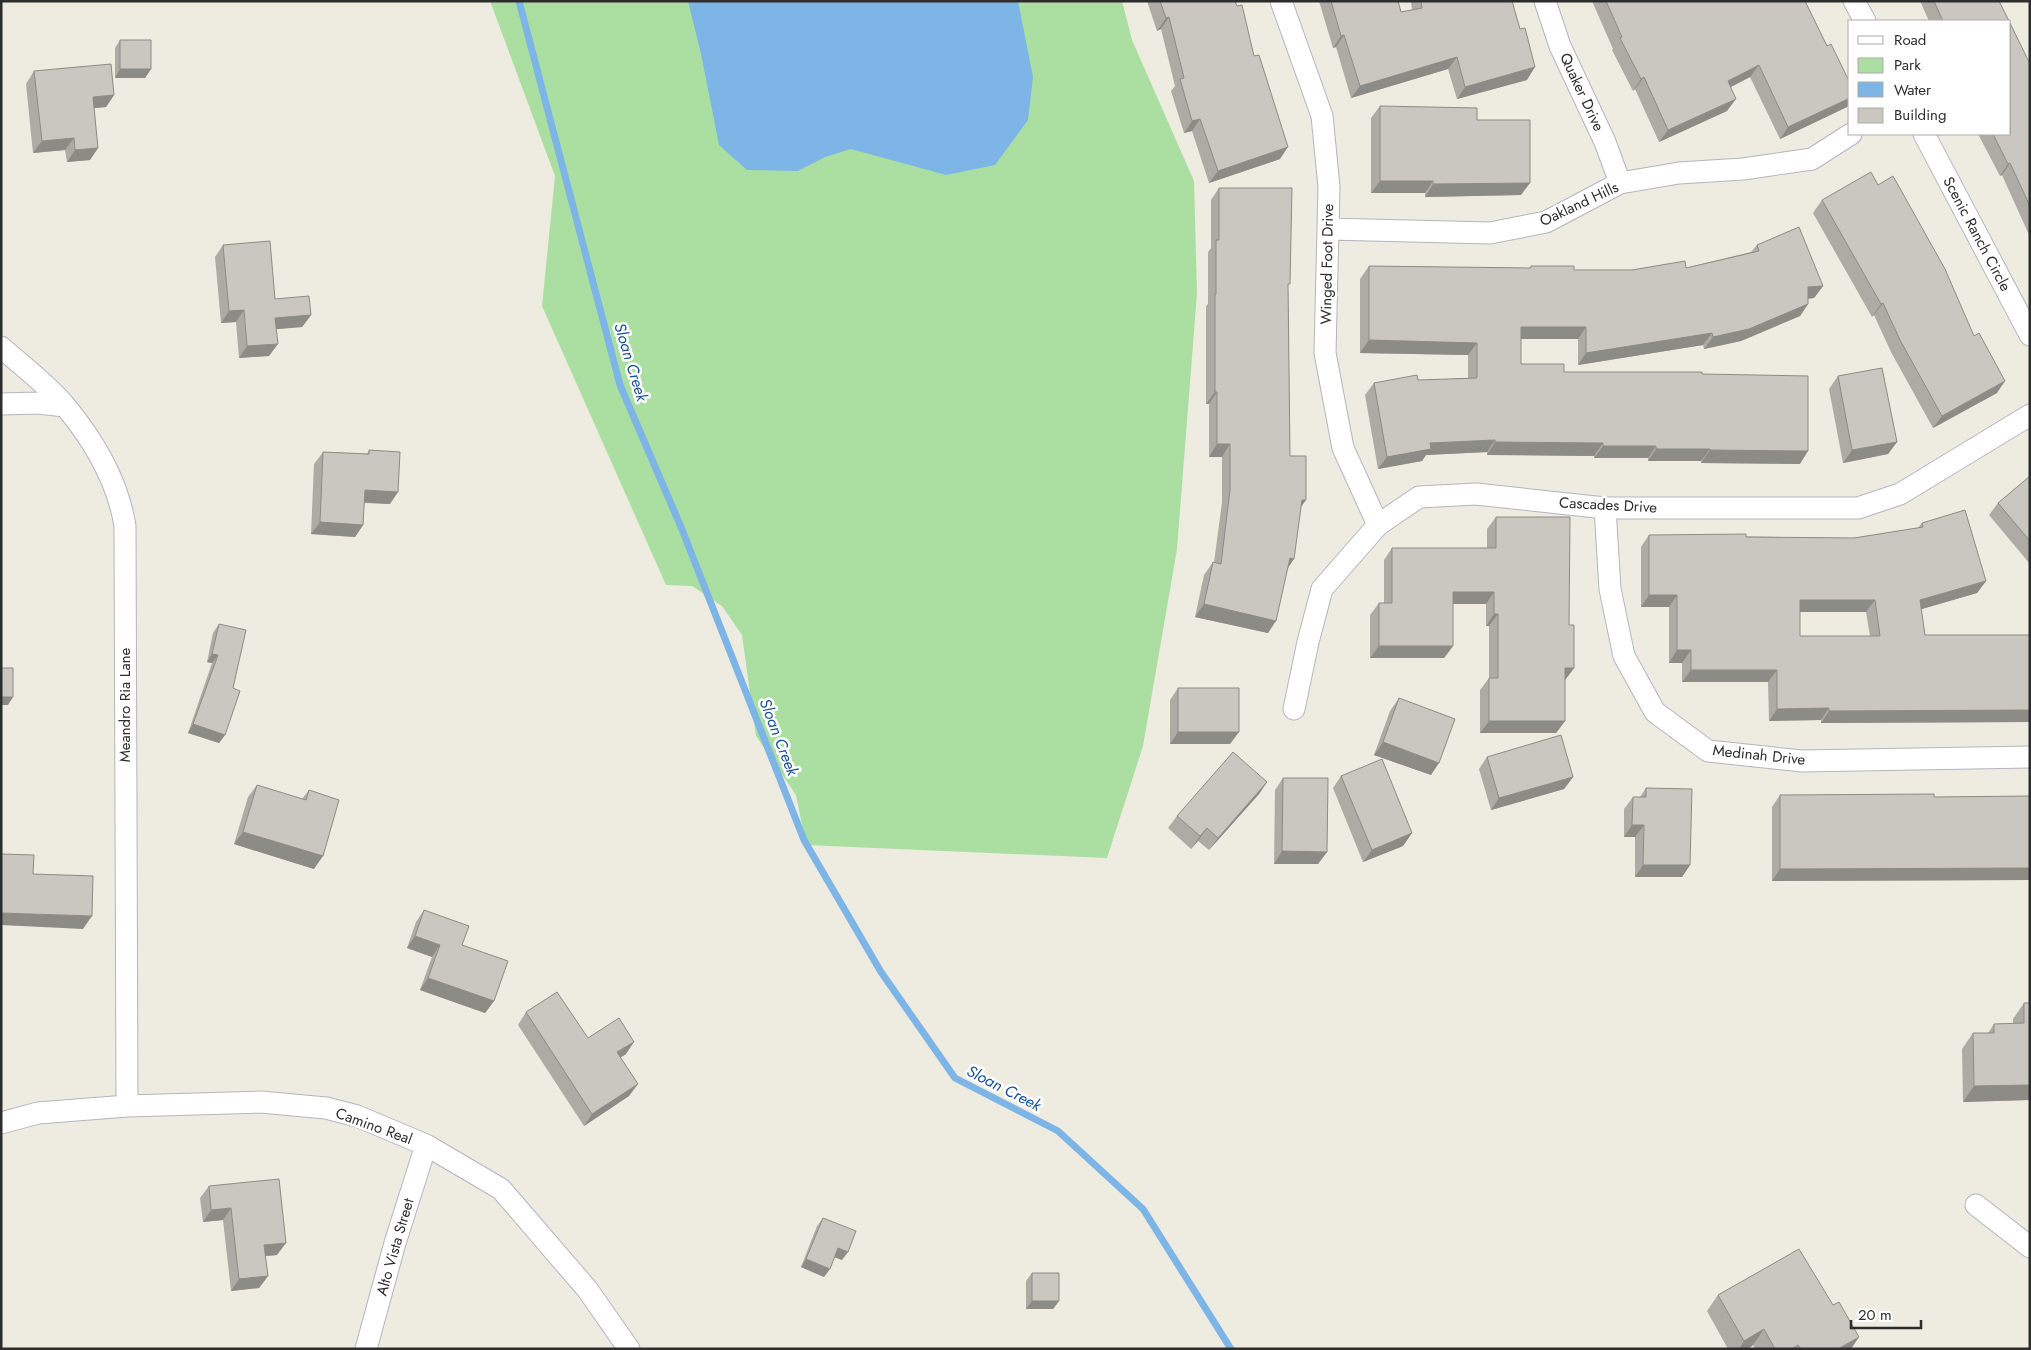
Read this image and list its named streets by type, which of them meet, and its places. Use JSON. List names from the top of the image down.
{
  "streets": {
    "street": [
      "Quaker Drive",
      "Oakland Hills",
      "Scenic Ranch Circle",
      "Winged Foot Drive",
      "Cascades Drive",
      "Meandro Ria Lane",
      "Medinah Drive",
      "Camino Real",
      "Alto Vista Street"
    ]
  },
  "crossings": [
    ["Quaker Drive", "Oakland Hills"],
    ["Oakland Hills", "Winged Foot Drive"],
    ["Winged Foot Drive", "Cascades Drive"],
    ["Cascades Drive", "Medinah Drive"],
    ["Meandro Ria Lane", "Camino Real"],
    ["Camino Real", "Alto Vista Street"]
  ],
  "water": ["Sloan Creek"],
  "legend": [
    "Road",
    "Park",
    "Water",
    "Building"
  ],
  "scale_bar": "20 m"
}
